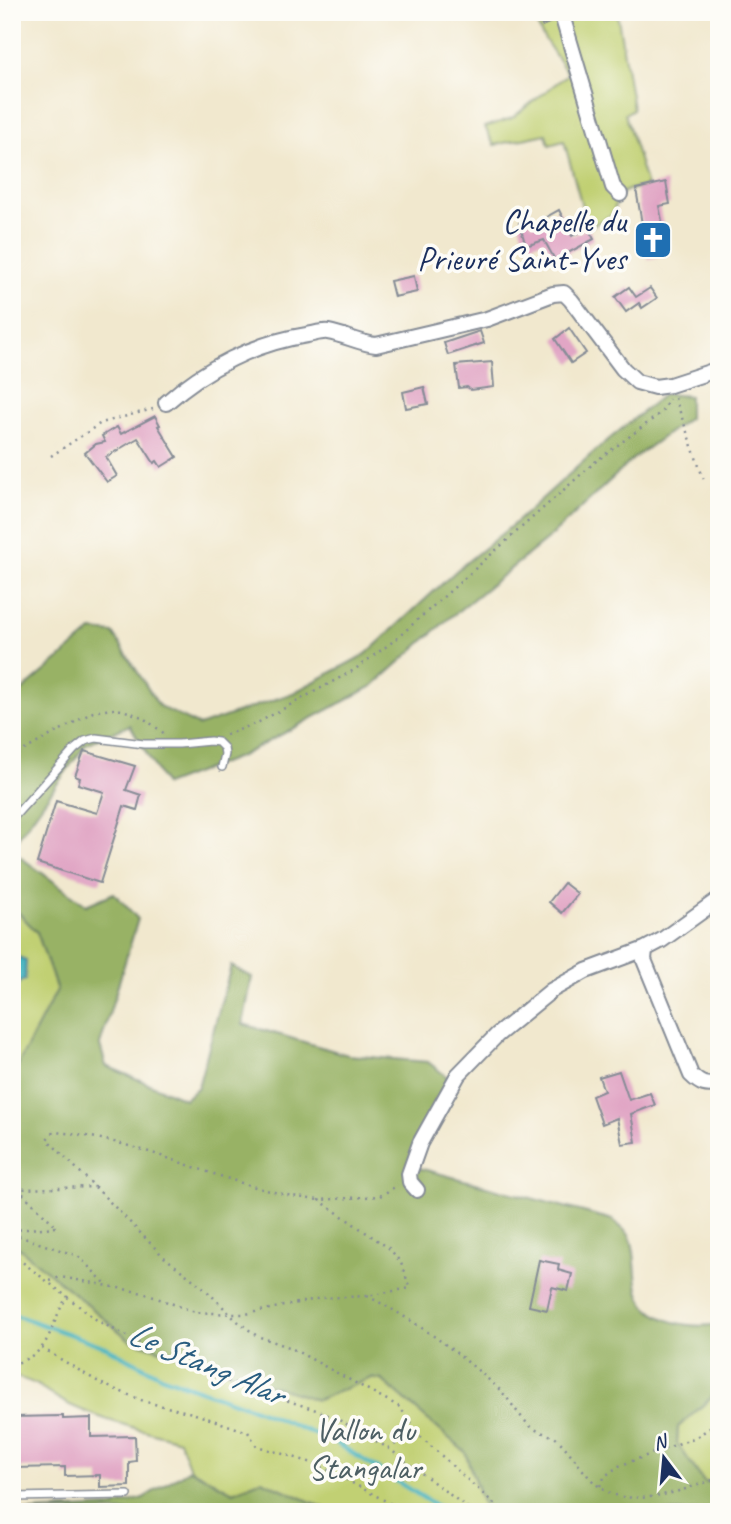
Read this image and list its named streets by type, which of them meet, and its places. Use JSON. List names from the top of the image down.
{
  "water": ["Le Stang Alar"],
  "parks": ["Vallon du Stangalar"],
  "places": {
    "church": ["Chapelle du Prieuré Saint-Yves"]
  },
  "north": "top"
}
